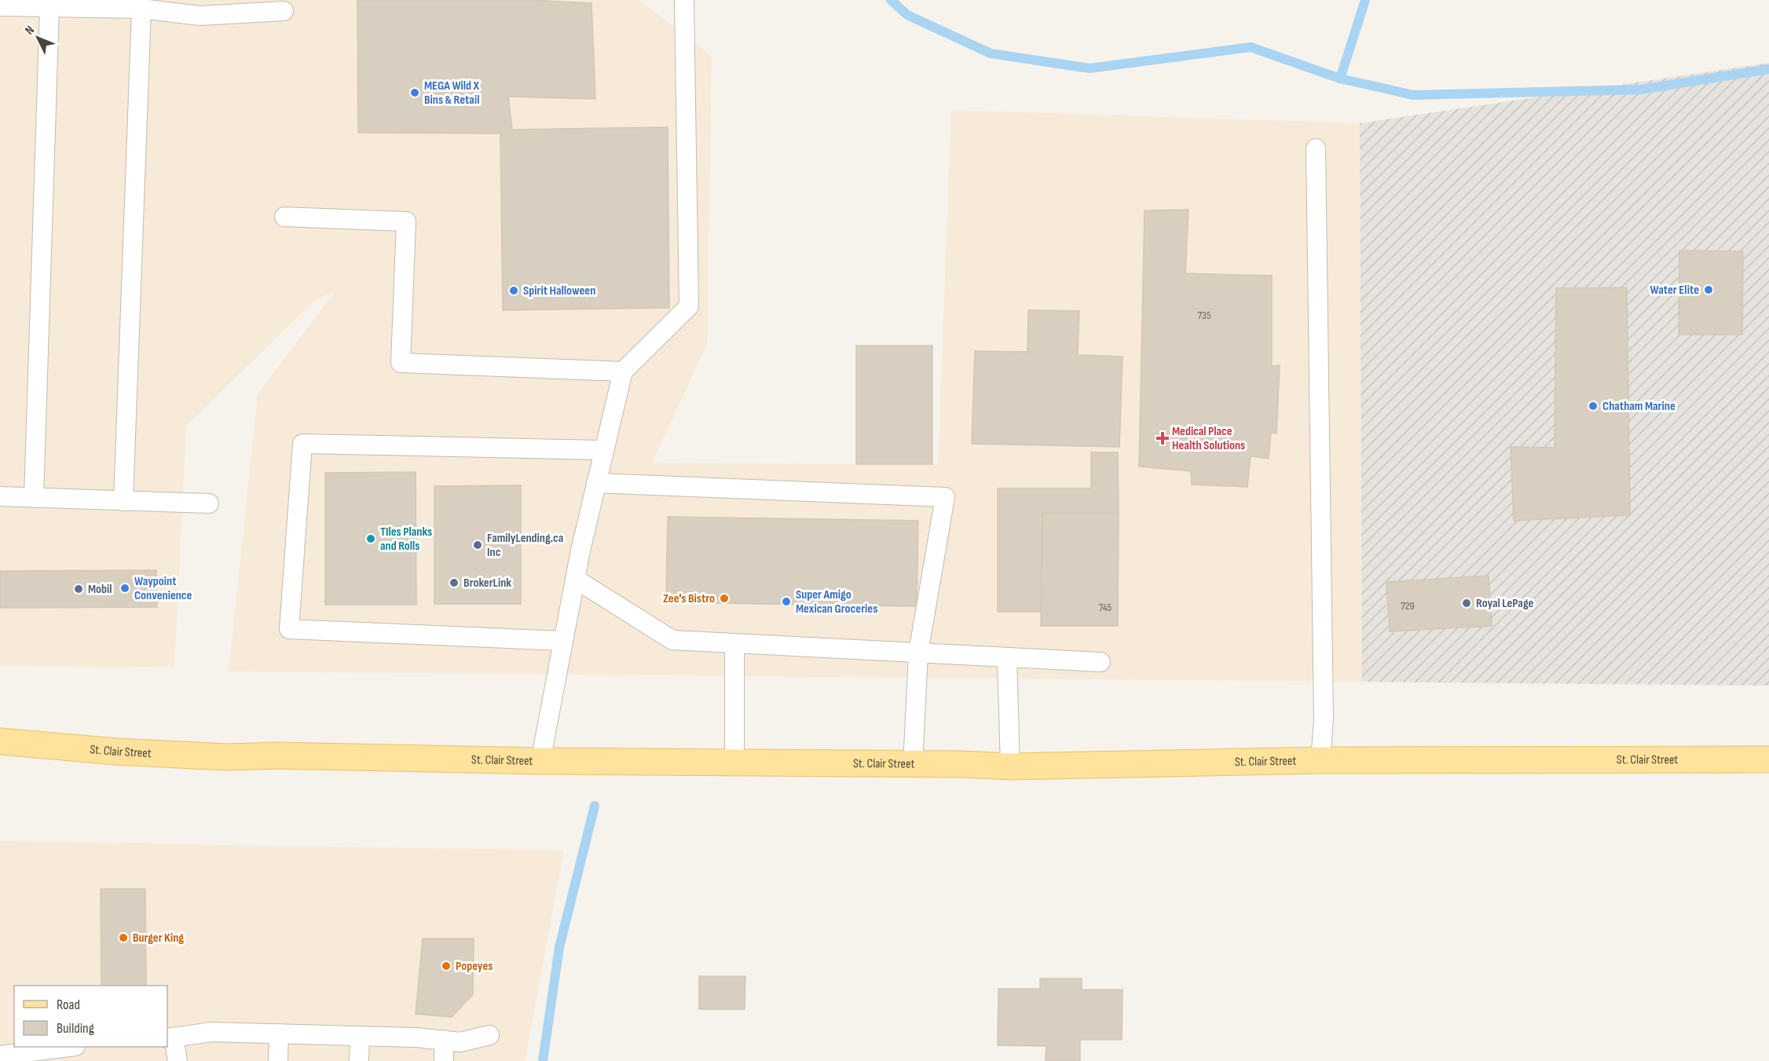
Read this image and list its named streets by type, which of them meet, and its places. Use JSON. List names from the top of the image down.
{
  "streets": {
    "main road": ["St. Clair Street"]
  },
  "places": {
    "other": [
      "MEGA Wild X Bins & Retail",
      "Water Elite",
      "Spirit Halloween",
      "Chatham Marine",
      "TIles Planks and Rolls",
      "FamilyLending.ca Inc",
      "BrokerLink",
      "Waypoint Convenience",
      "Mobil",
      "Zee's Bistro",
      "Super Amigo Mexican Groceries",
      "Royal LePage",
      "Burger King",
      "Popeyes"
    ],
    "health": ["Medical Place Health Solutions"]
  },
  "house_numbers": ["735", "729", "745"],
  "legend": ["Road", "Building"],
  "north": "top left"
}
